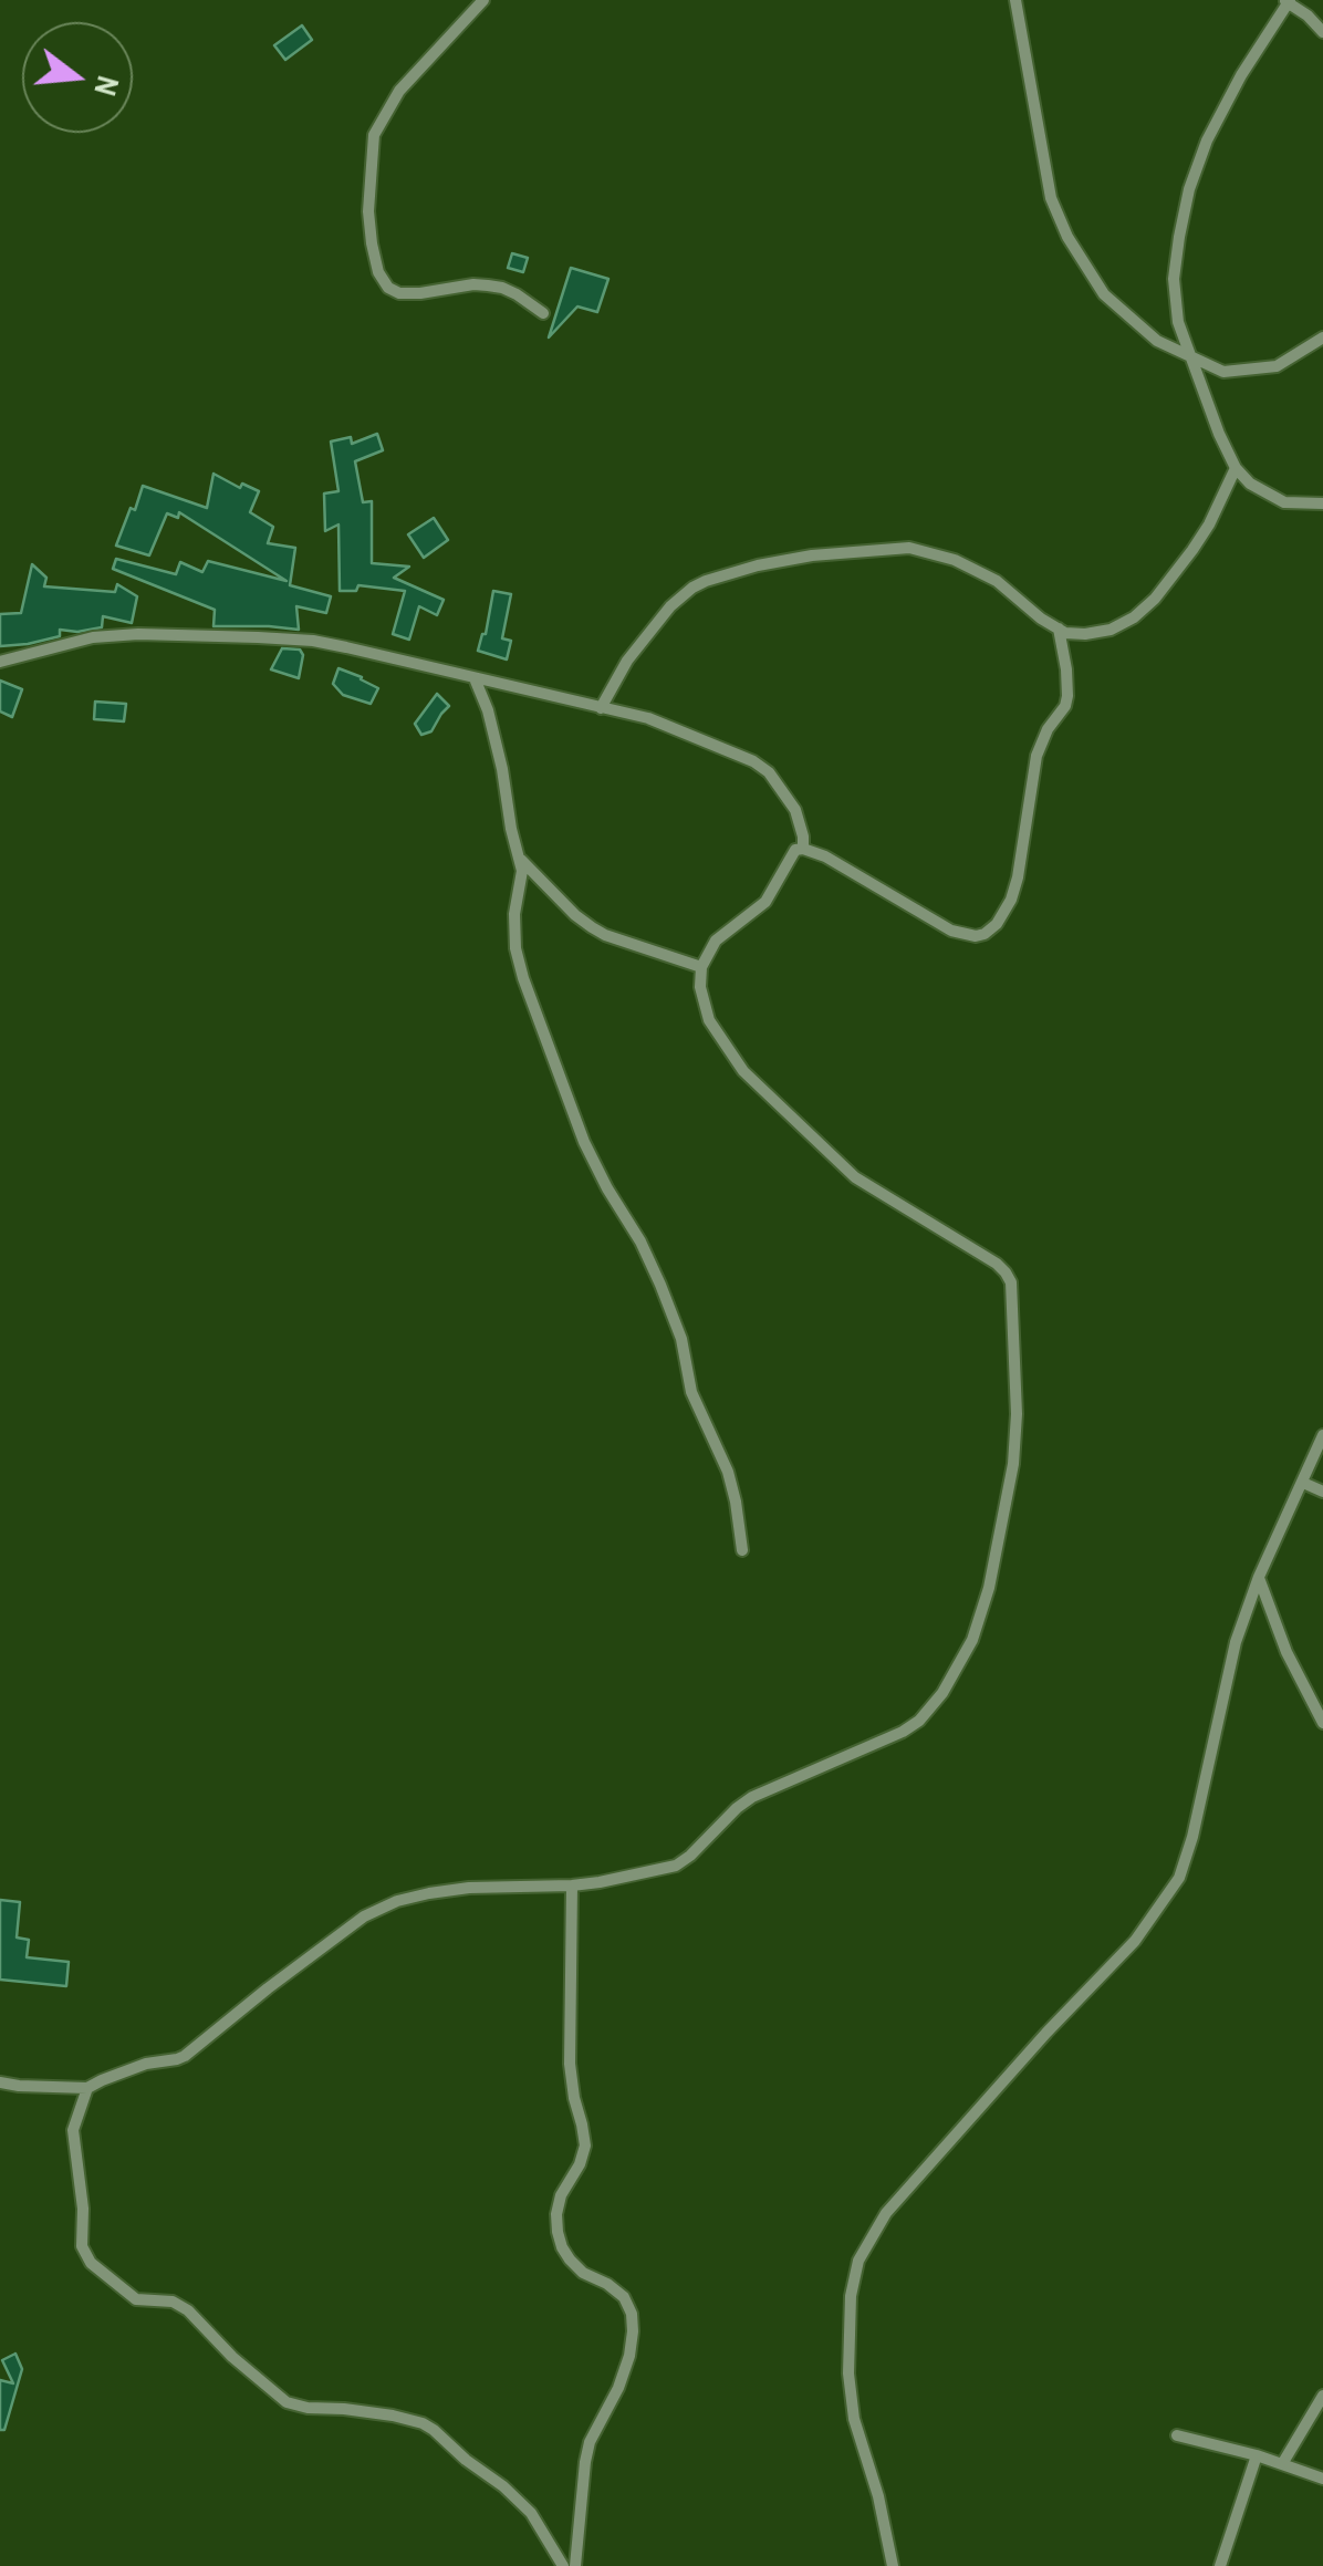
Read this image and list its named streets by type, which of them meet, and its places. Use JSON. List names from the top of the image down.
{
  "north": "right"
}
